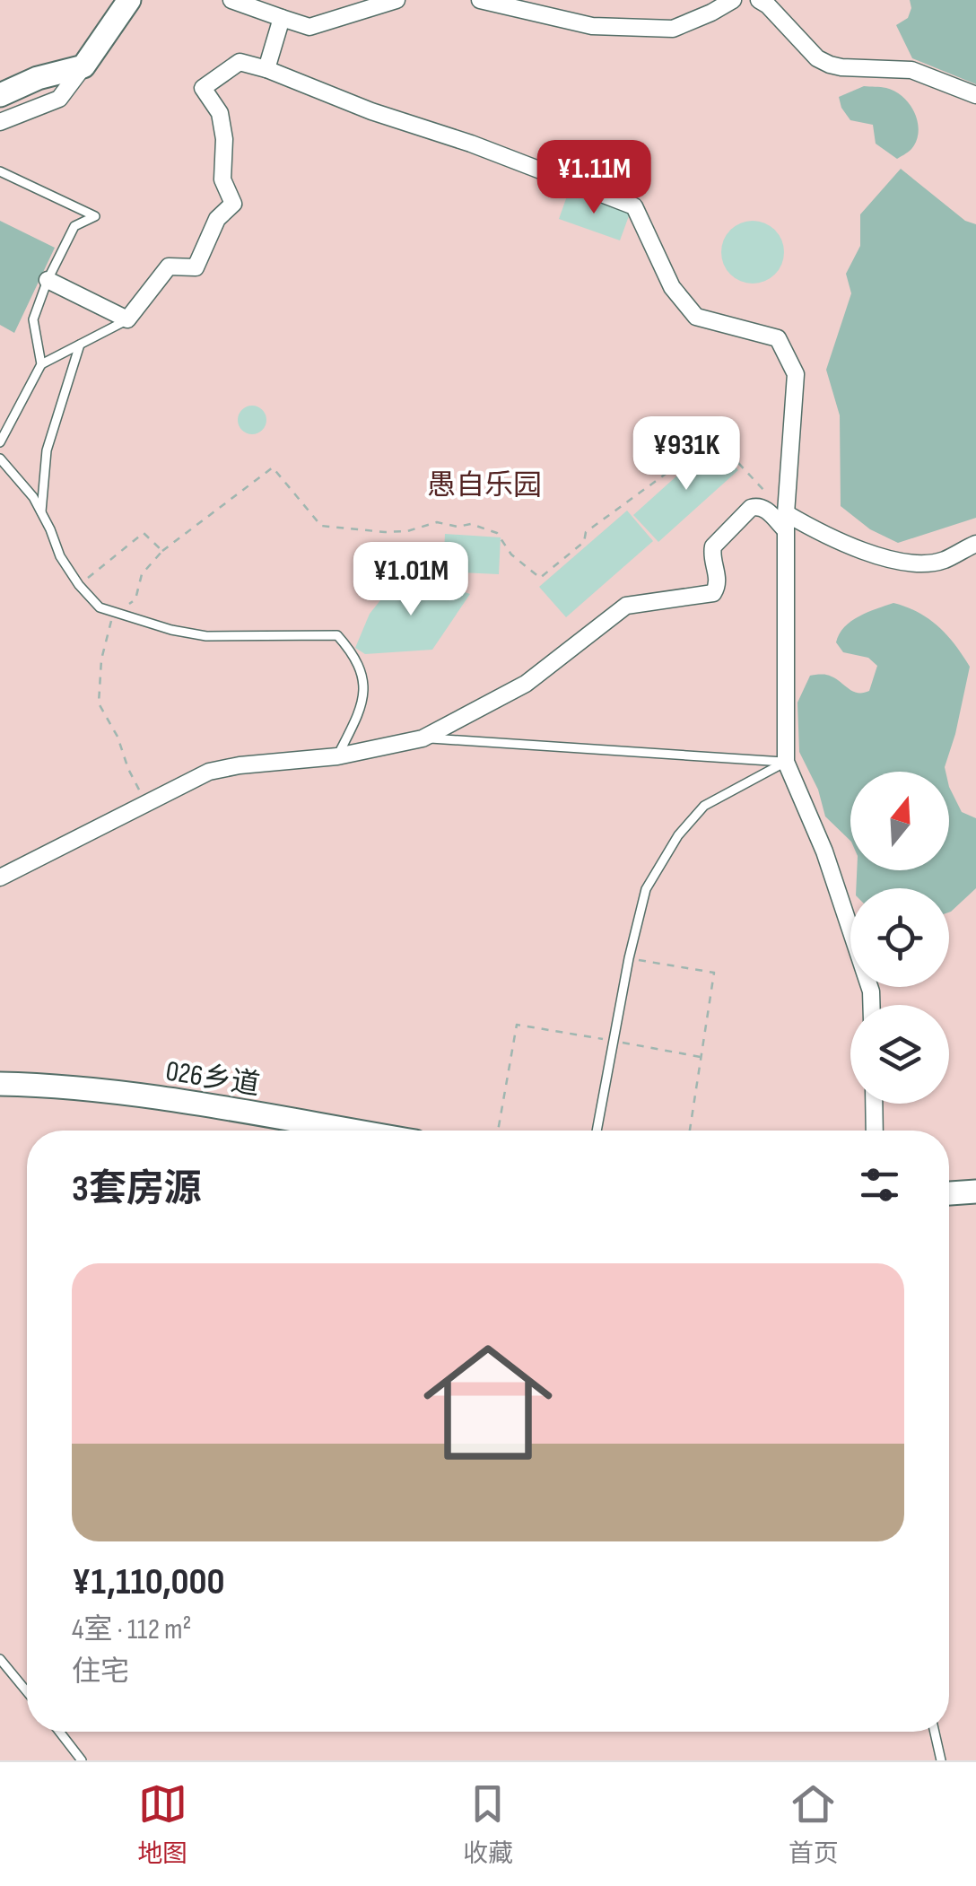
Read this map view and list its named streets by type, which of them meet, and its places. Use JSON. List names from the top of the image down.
{
  "streets": {
    "street": ["026乡道"]
  },
  "parks": ["愚自乐园"],
  "north": "top",
  "page": {
    "price": ["¥1.11M", "¥931K", "¥1.01M"],
    "heading": "3套房源",
    "list": [
      {
        "name": "¥1,110,000",
        "note": "4室 · 112 m² · 住宅"
      }
    ],
    "tabs": ["地图", "收藏", "首页"]
  }
}
